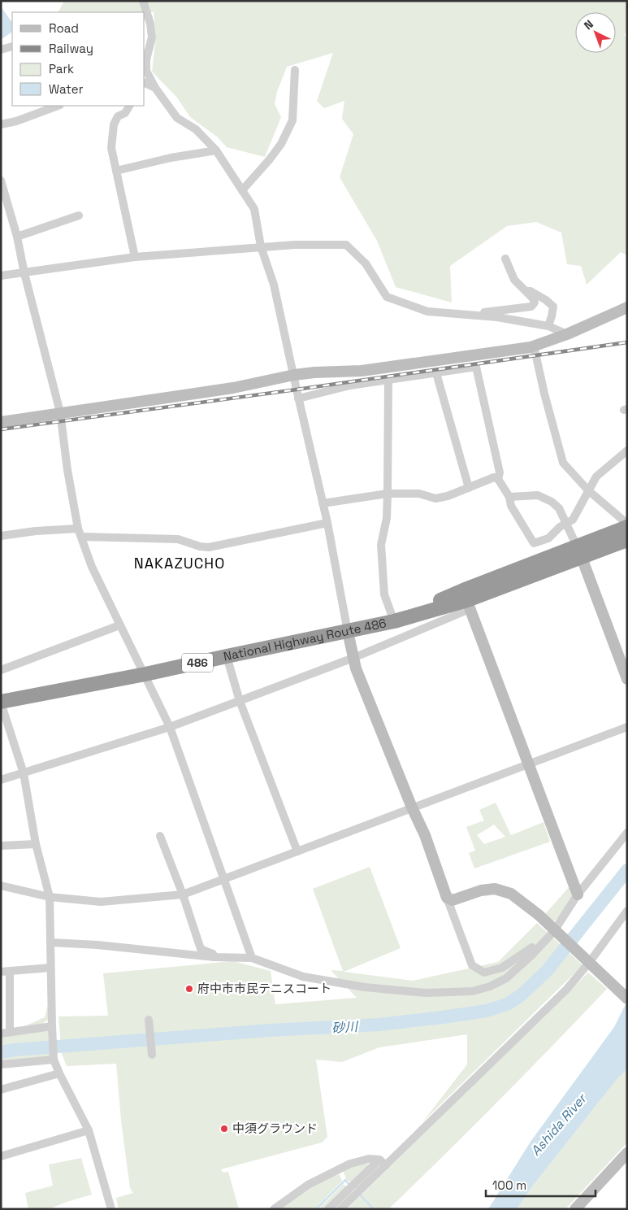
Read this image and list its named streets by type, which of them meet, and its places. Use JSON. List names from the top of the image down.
{
  "streets": {
    "highway": ["National Highway Route 486", "486"]
  },
  "districts": ["NAKAZUCHO"],
  "water": ["砂川", "Ashida River"],
  "places": ["府中市市民テニスコート", "中須グラウンド"],
  "legend": [
    "Road",
    "Railway",
    "Park",
    "Water"
  ],
  "scale_bar": "100 m",
  "north": "top left"
}
